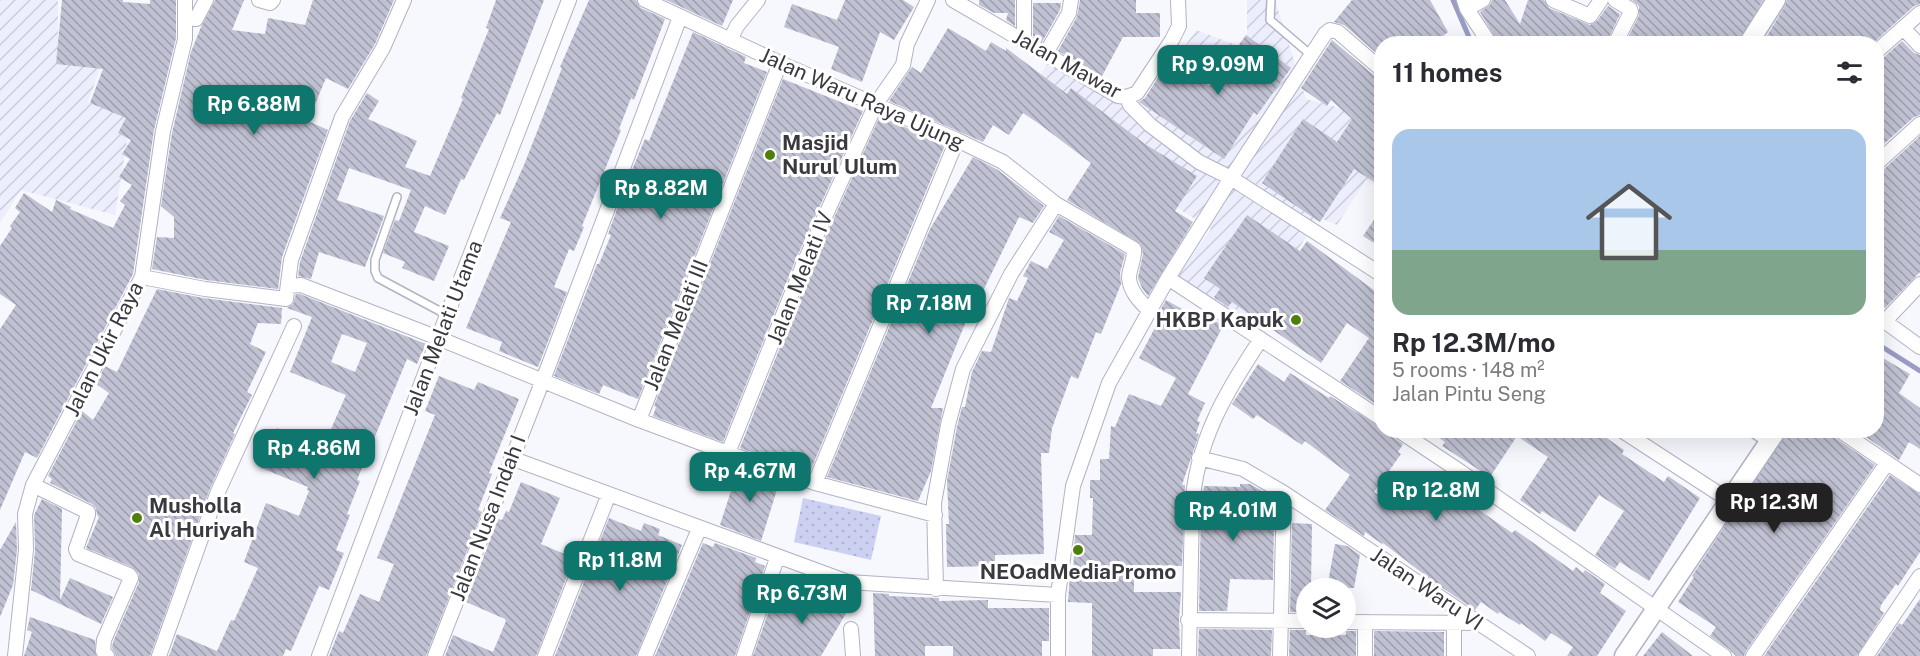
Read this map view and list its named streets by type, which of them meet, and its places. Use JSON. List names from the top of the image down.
{
  "streets": {
    "street": [
      "Jalan Mawar",
      "Jalan Waru Raya Ujung",
      "Jalan Melati IV",
      "Jalan Melati III",
      "Jalan Melati Utama",
      "Jalan Ukir Raya",
      "Jalan Nusa Indah I",
      "Jalan Waru VI"
    ]
  },
  "crossings": [
    ["Jalan Waru Raya Ujung", "Jalan Melati IV"],
    ["Jalan Waru Raya Ujung", "Jalan Melati III"],
    ["Jalan Waru Raya Ujung", "Jalan Nusa Indah I"]
  ],
  "places": [
    "Masjid Nurul Ulum",
    "HKBP Kapuk",
    "Musholla Al Huriyah",
    "NEOadMediaPromo"
  ],
  "page": {
    "heading": "11 homes",
    "price": [
      "Rp 9.09M",
      "Rp 6.88M",
      "Rp 8.82M",
      "Rp 7.18M",
      "Rp 4.86M",
      "Rp 4.67M",
      "Rp 12.8M",
      "Rp 12.3M",
      "Rp 4.01M",
      "Rp 11.8M",
      "Rp 6.73M"
    ],
    "list": [
      {
        "name": "Rp 12.3M/mo",
        "note": "5 rooms · 148 m² · Jalan Pintu Seng"
      }
    ]
  }
}
